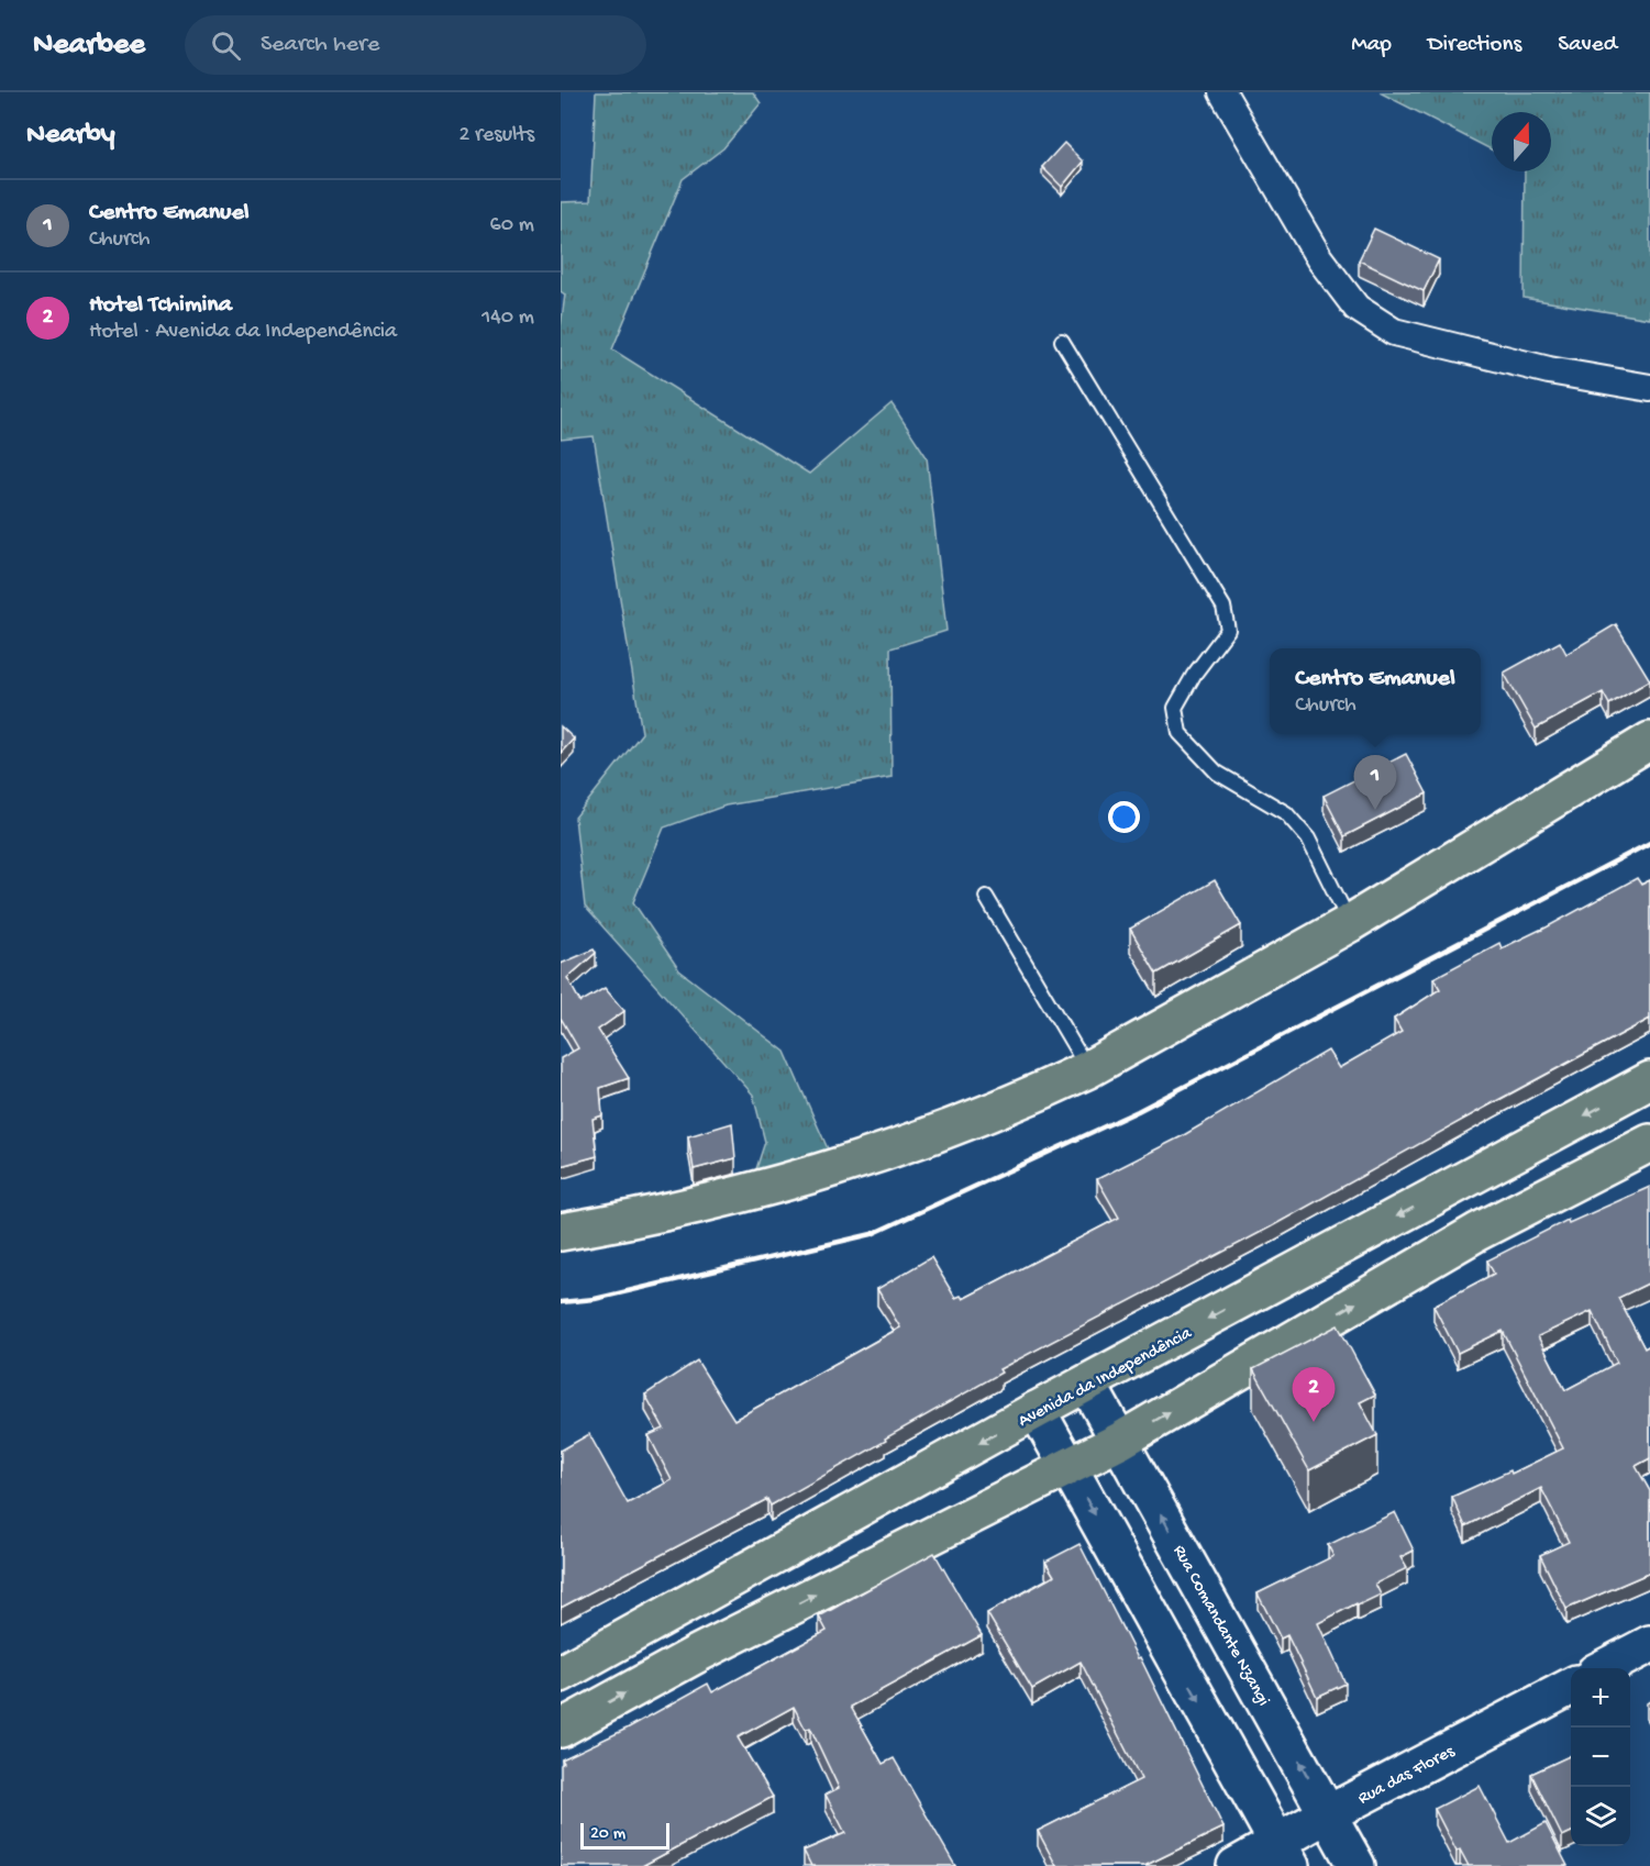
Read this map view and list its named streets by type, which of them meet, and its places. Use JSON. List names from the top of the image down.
{
  "streets": {
    "main road": ["Avenida da Independência"],
    "street": ["Rua Comandante Nzangi", "Rua das Flores"]
  },
  "crossings": [
    ["Avenida da Independência", "Rua Comandante Nzangi"],
    ["Rua Comandante Nzangi", "Rua das Flores"]
  ],
  "scale_bar": "20 m",
  "north": "top",
  "page": {
    "header": "Nearbee",
    "search": "Search here",
    "nav": ["Map", "Directions", "Saved"],
    "heading": ["Nearby", "2 results"],
    "list": [
      {
        "mark": "1",
        "name": "Centro Emanuel",
        "note": "Church",
        "value": "60 m"
      },
      {
        "mark": "2",
        "name": "Hotel Tchimina",
        "note": "Hotel · Avenida da Independência",
        "value": "140 m"
      }
    ],
    "popup": ["Centro Emanuel", "Church"],
    "pins": ["1", "2"],
    "map_buttons": ["+", "−"],
    "scale": "20 m"
  }
}
